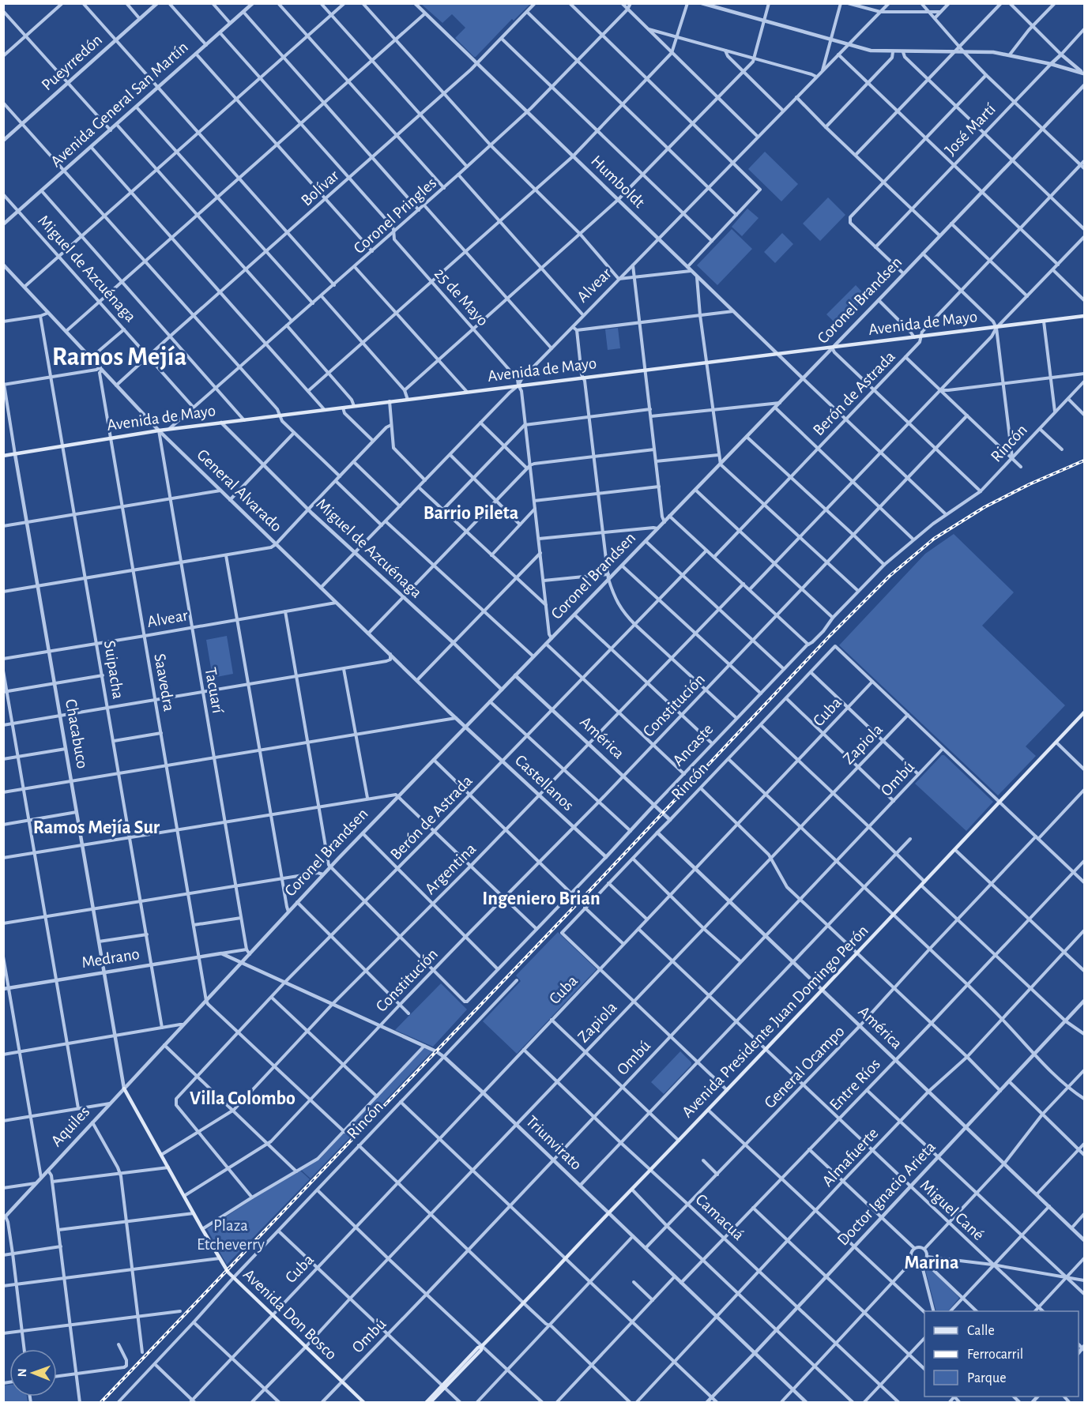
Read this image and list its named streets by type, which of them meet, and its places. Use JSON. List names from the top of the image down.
{
  "streets": {
    "main road": ["Avenida de Mayo", "Avenida Presidente Juan Domingo Perón", "Avenida Don Bosco"],
    "street": [
      "Pueyrredón",
      "Avenida General San Martín",
      "José Martí",
      "Humboldt",
      "Bolívar",
      "Coronel Pringles",
      "Miguel de Azcuénaga",
      "Alvear",
      "25 de Mayo",
      "Coronel Brandsen",
      "Berón de Astrada",
      "Rincón",
      "General Alvarado",
      "Suipacha",
      "Saavedra",
      "Tacuarí",
      "Constitución",
      "Cuba",
      "Chacabuco",
      "América",
      "Zapiola",
      "Ancaste",
      "Ombú",
      "Castellanos",
      "Argentina",
      "Medrano",
      "General Ocampo",
      "Entre Ríos",
      "Aquiles",
      "Triunvirato",
      "Almafuerte",
      "Doctor Ignacio Arieta",
      "Miguel Cané",
      "Camacuá"
    ]
  },
  "crossings": [
    ["Avenida General San Martín", "Miguel de Azcuénaga"],
    ["Avenida General San Martín", "25 de Mayo"],
    ["Humboldt", "Bolívar"],
    ["Humboldt", "Coronel Pringles"],
    ["Humboldt", "Alvear"],
    ["Humboldt", "Coronel Brandsen"],
    ["Humboldt", "Avenida de Mayo"],
    ["Bolívar", "Miguel de Azcuénaga"],
    ["Bolívar", "25 de Mayo"],
    ["Bolívar", "General Alvarado"],
    ["Coronel Pringles", "Miguel de Azcuénaga"],
    ["Coronel Pringles", "25 de Mayo"],
    ["Coronel Pringles", "Avenida de Mayo"],
    ["Miguel de Azcuénaga", "Alvear"],
    ["Miguel de Azcuénaga", "Coronel Brandsen"],
    ["Miguel de Azcuénaga", "Avenida de Mayo"],
    ["Alvear", "25 de Mayo"],
    ["Alvear", "Avenida de Mayo"],
    ["Alvear", "General Alvarado"],
    ["Alvear", "Suipacha"],
    ["Alvear", "Saavedra"],
    ["Alvear", "Tacuarí"],
    ["Alvear", "Chacabuco"],
    ["25 de Mayo", "Coronel Brandsen"],
    ["25 de Mayo", "Avenida de Mayo"],
    ["Coronel Brandsen", "Avenida de Mayo"],
    ["Coronel Brandsen", "General Alvarado"],
    ["Coronel Brandsen", "Saavedra"],
    ["Coronel Brandsen", "Tacuarí"],
    ["Coronel Brandsen", "Chacabuco"],
    ["Coronel Brandsen", "América"],
    ["Coronel Brandsen", "Castellanos"],
    ["Coronel Brandsen", "Aquiles"],
    ["Coronel Brandsen", "Triunvirato"],
    ["Coronel Brandsen", "Avenida Don Bosco"],
    ["Avenida de Mayo", "Berón de Astrada"],
    ["Avenida de Mayo", "General Alvarado"],
    ["Avenida de Mayo", "Suipacha"],
    ["Avenida de Mayo", "Saavedra"],
    ["Avenida de Mayo", "Tacuarí"],
    ["Avenida de Mayo", "Chacabuco"],
    ["Berón de Astrada", "América"],
    ["Berón de Astrada", "Castellanos"],
    ["Berón de Astrada", "Argentina"],
    ["Berón de Astrada", "Triunvirato"],
    ["Rincón", "Cuba"],
    ["Rincón", "América"],
    ["Rincón", "Ancaste"],
    ["Rincón", "Triunvirato"],
    ["Rincón", "Avenida Don Bosco"],
    ["General Alvarado", "Saavedra"],
    ["General Alvarado", "Tacuarí"],
    ["General Alvarado", "Castellanos"],
    ["Suipacha", "Medrano"],
    ["Saavedra", "Medrano"],
    ["Tacuarí", "Medrano"],
    ["Constitución", "América"],
    ["Constitución", "Ancaste"],
    ["Constitución", "Castellanos"],
    ["Constitución", "Triunvirato"],
    ["Constitución", "Avenida Don Bosco"],
    ["Cuba", "América"],
    ["Cuba", "Triunvirato"],
    ["Cuba", "Miguel Cané"],
    ["Cuba", "Camacuá"],
    ["Cuba", "Avenida Don Bosco"],
    ["Chacabuco", "Medrano"],
    ["Chacabuco", "Aquiles"],
    ["Chacabuco", "Avenida Don Bosco"],
    ["América", "Zapiola"],
    ["América", "Ancaste"],
    ["América", "Ombú"],
    ["América", "Argentina"],
    ["América", "Avenida Presidente Juan Domingo Perón"],
    ["América", "General Ocampo"],
    ["América", "Entre Ríos"],
    ["América", "Almafuerte"],
    ["América", "Doctor Ignacio Arieta"],
    ["Zapiola", "Triunvirato"],
    ["Zapiola", "Miguel Cané"],
    ["Zapiola", "Camacuá"],
    ["Zapiola", "Avenida Don Bosco"],
    ["Ancaste", "Castellanos"],
    ["Ombú", "Triunvirato"],
    ["Ombú", "Miguel Cané"],
    ["Ombú", "Camacuá"],
    ["Ombú", "Avenida Don Bosco"],
    ["Castellanos", "Argentina"],
    ["Argentina", "Triunvirato"],
    ["Argentina", "Avenida Don Bosco"],
    ["Avenida Presidente Juan Domingo Perón", "Triunvirato"],
    ["Avenida Presidente Juan Domingo Perón", "Miguel Cané"],
    ["Avenida Presidente Juan Domingo Perón", "Camacuá"],
    ["General Ocampo", "Triunvirato"],
    ["General Ocampo", "Miguel Cané"],
    ["General Ocampo", "Camacuá"],
    ["Entre Ríos", "Triunvirato"],
    ["Entre Ríos", "Miguel Cané"],
    ["Entre Ríos", "Camacuá"],
    ["Aquiles", "Avenida Don Bosco"],
    ["Triunvirato", "Almafuerte"],
    ["Triunvirato", "Doctor Ignacio Arieta"],
    ["Almafuerte", "Miguel Cané"],
    ["Almafuerte", "Camacuá"],
    ["Doctor Ignacio Arieta", "Miguel Cané"],
    ["Doctor Ignacio Arieta", "Camacuá"]
  ],
  "districts": [
    "Ramos Mejía",
    "Barrio Pileta",
    "Ramos Mejía Sur",
    "Ingeniero Brian",
    "Villa Colombo",
    "Marina"
  ],
  "parks": ["Plaza Etcheverry"],
  "legend": ["Calle", "Ferrocarril", "Parque"],
  "north": "left"
}
